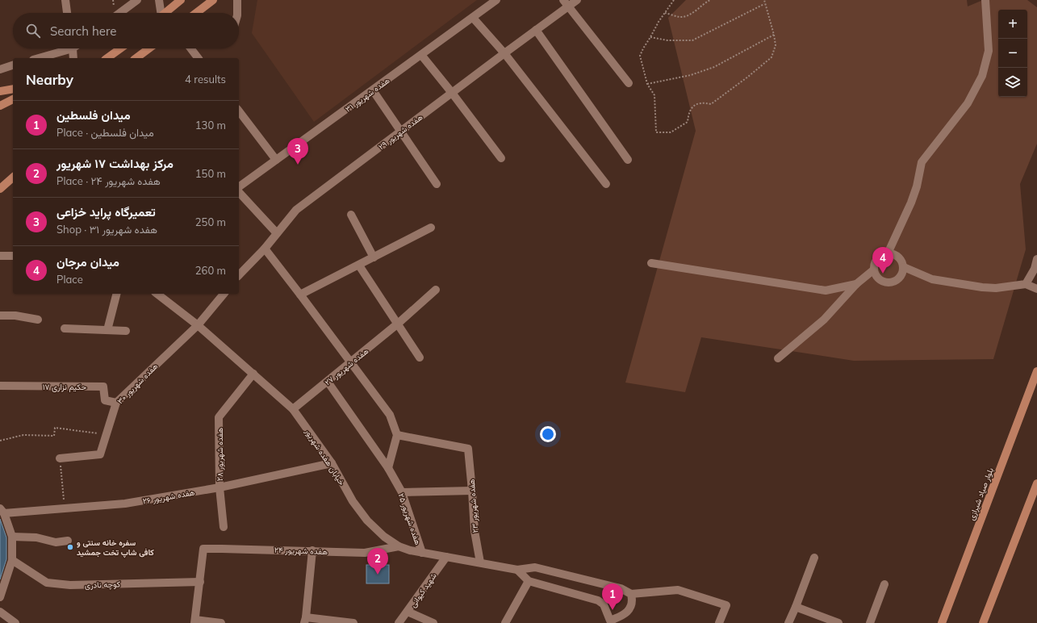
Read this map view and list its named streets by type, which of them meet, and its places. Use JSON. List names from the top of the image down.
{
  "streets": {
    "main road": ["بلوار صیاد شیرازی"],
    "street": [
      "هفده شهریور ۳۱",
      "هفده شهریور ۲۹",
      "هفده شهریور ۲۷",
      "هفده شهریور ۳۰",
      "حکیم نزاری ۱۷",
      "هفده شهریور ۲۸",
      "خیابان هفده شهریور",
      "هفده شهریور ۲۶",
      "هفده شهریور ۲۳",
      "هفده شهریور ۲۵",
      "هفده شهریور ۲۴",
      "کوچه نادری",
      "شهید کیوانی"
    ]
  },
  "crossings": [
    ["هفده شهریور ۲۷", "خیابان هفده شهریور"],
    ["هفده شهریور ۲۷", "هفده شهریور ۲۵"],
    ["هفده شهریور ۳۰", "حکیم نزاری ۱۷"],
    ["هفده شهریور ۳۰", "خیابان هفده شهریور"],
    ["هفده شهریور ۲۸", "خیابان هفده شهریور"],
    ["هفده شهریور ۲۸", "هفده شهریور ۲۶"],
    ["خیابان هفده شهریور", "هفده شهریور ۲۶"],
    ["خیابان هفده شهریور", "هفده شهریور ۲۳"],
    ["خیابان هفده شهریور", "هفده شهریور ۲۵"],
    ["خیابان هفده شهریور", "هفده شهریور ۲۴"],
    ["خیابان هفده شهریور", "شهید کیوانی"],
    ["هفده شهریور ۲۴", "کوچه نادری"]
  ],
  "places": ["سفره خانه سنتی و کافی شاپ تخت جمشید"],
  "page": {
    "map_buttons": ["+", "−"],
    "search": "Search here",
    "heading": ["Nearby", "4 results"],
    "list": [
      {
        "mark": "1",
        "name": "میدان فلسطین",
        "note": "Place · میدان فلسطین",
        "value": "130 m"
      },
      {
        "mark": "2",
        "name": "مرکز بهداشت ۱۷ شهریور",
        "note": "Place · هفده شهریور ۲۴",
        "value": "150 m"
      },
      {
        "mark": "3",
        "name": "تعمیرگاه پراید خزاعی",
        "note": "Shop · هفده شهریور ۳۱",
        "value": "250 m"
      },
      {
        "mark": "4",
        "name": "میدان مرجان",
        "note": "Place",
        "value": "260 m"
      }
    ],
    "pins": [
      "3",
      "4",
      "2",
      "1"
    ]
  }
}
